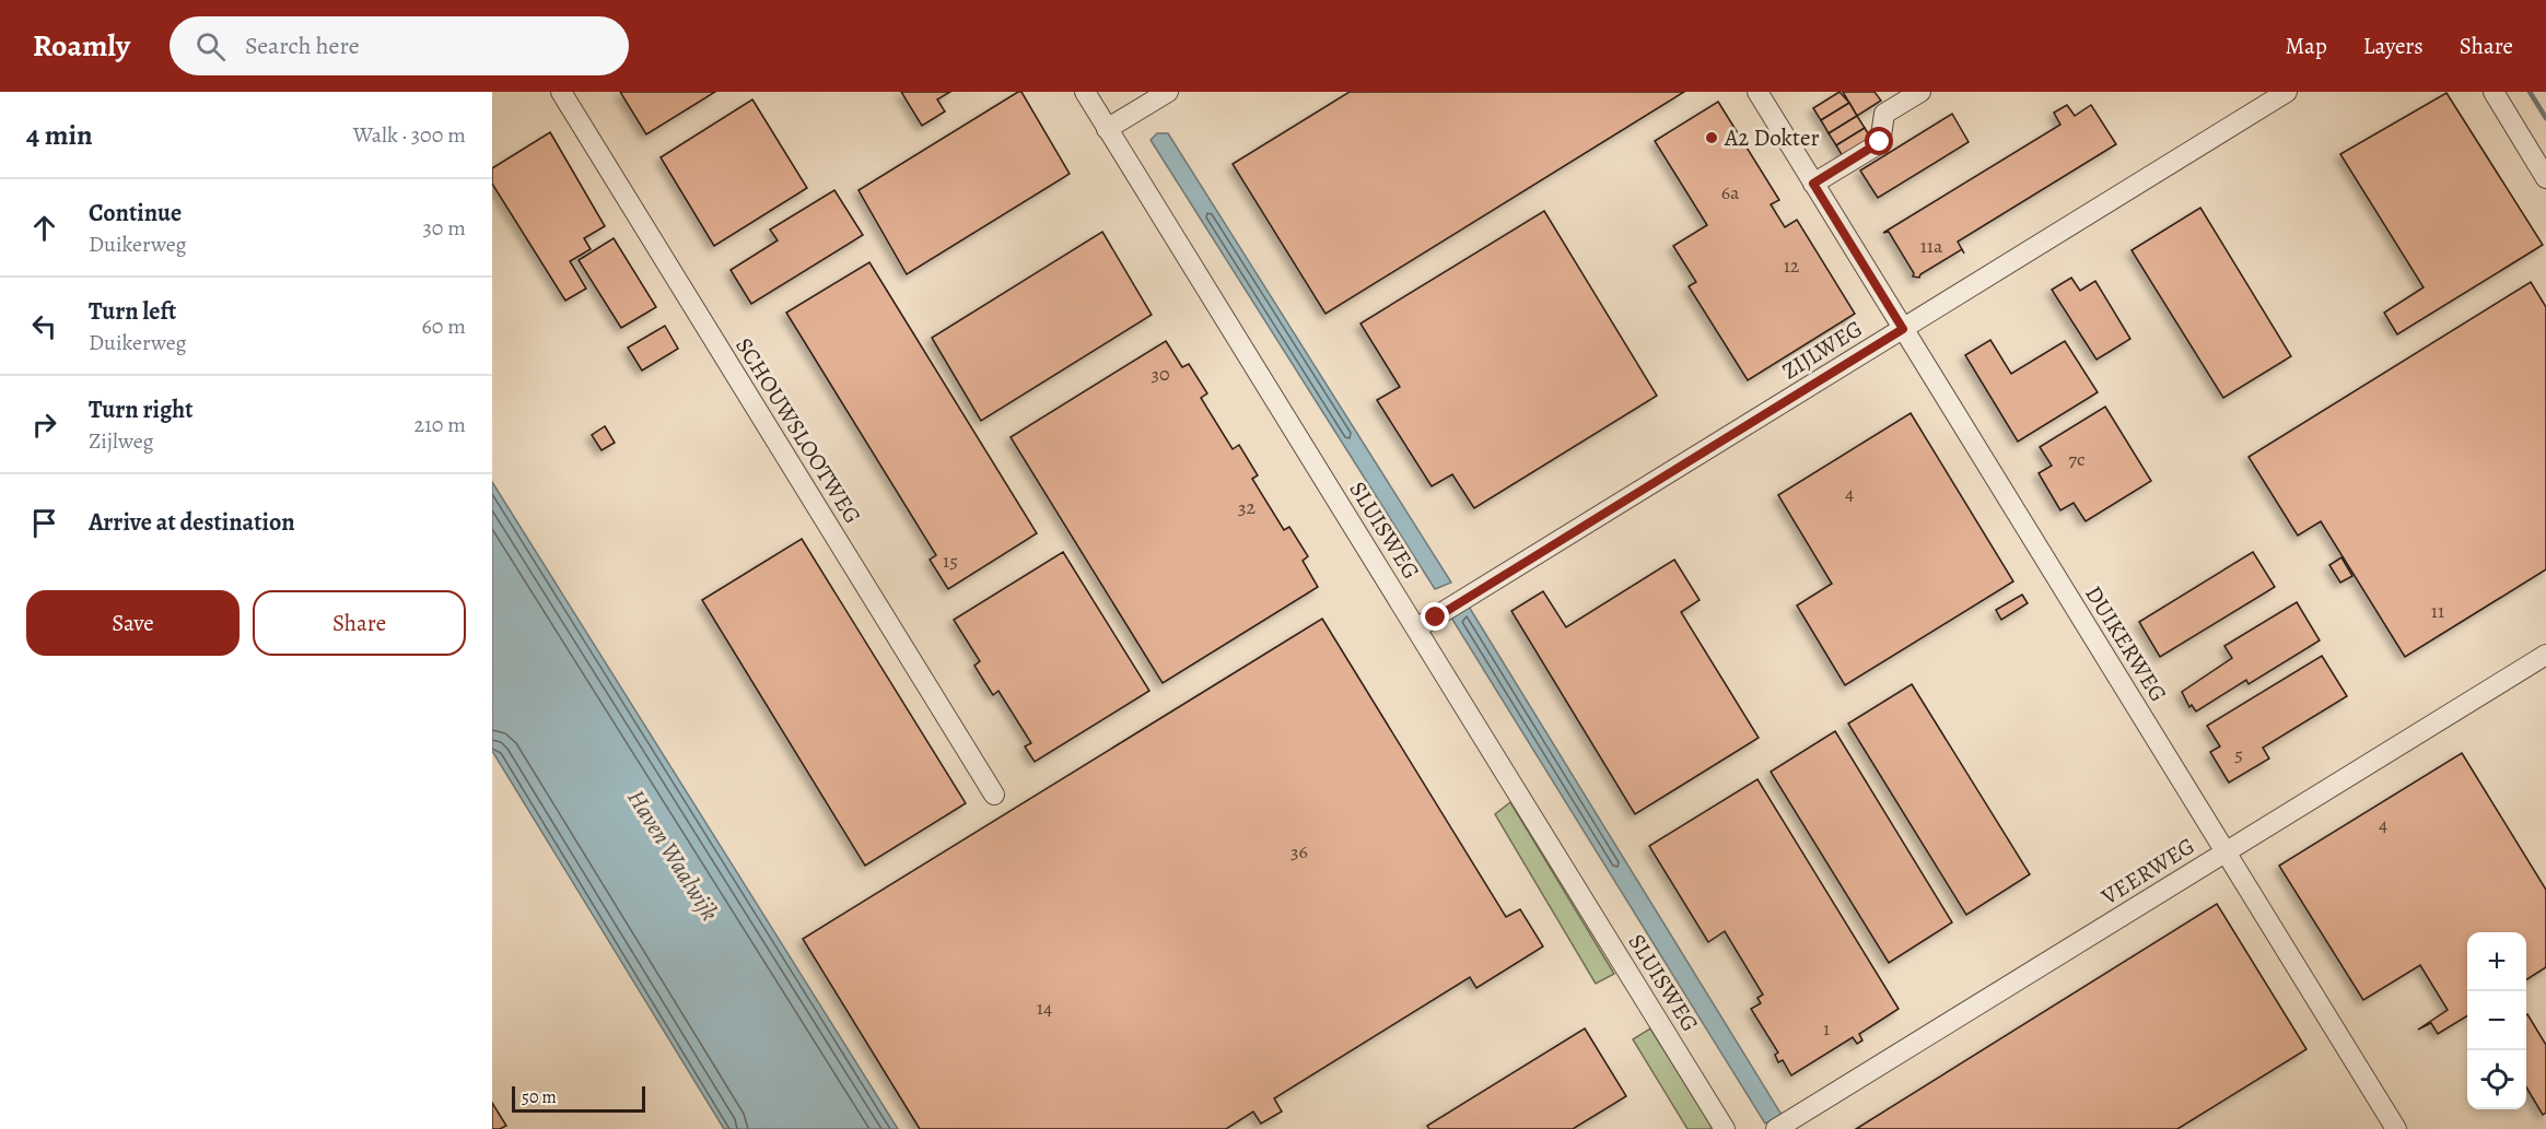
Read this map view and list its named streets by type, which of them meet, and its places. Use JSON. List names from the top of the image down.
{
  "streets": {
    "street": [
      "ZIJLWEG",
      "SCHOUWSLOOTWEG",
      "SLUISWEG",
      "DUIKERWEG",
      "VEERWEG"
    ]
  },
  "crossings": [
    ["ZIJLWEG", "SLUISWEG"],
    ["ZIJLWEG", "DUIKERWEG"],
    ["DUIKERWEG", "VEERWEG"]
  ],
  "water": ["Haven Waalwijk"],
  "places": ["A2 Dokter"],
  "house_numbers": [
    "6a",
    "11a",
    "12",
    "30",
    "7c",
    "4",
    "32",
    "15",
    "11",
    "5",
    "4",
    "36",
    "14",
    "1"
  ],
  "scale_bar": "50 m",
  "page": {
    "header": "Roamly",
    "search": "Search here",
    "nav": ["Map", "Layers", "Share"],
    "heading": ["4 min", "Walk · 300 m"],
    "list": [
      ["Continue", "Duikerweg", "30 m"],
      ["Turn left", "Duikerweg", "60 m"],
      ["Turn right", "Zijlweg", "210 m"],
      "Arrive at destination"
    ],
    "buttons": ["Save", "Share"],
    "map_buttons": ["+", "−"],
    "scale": "50 m"
  }
}
